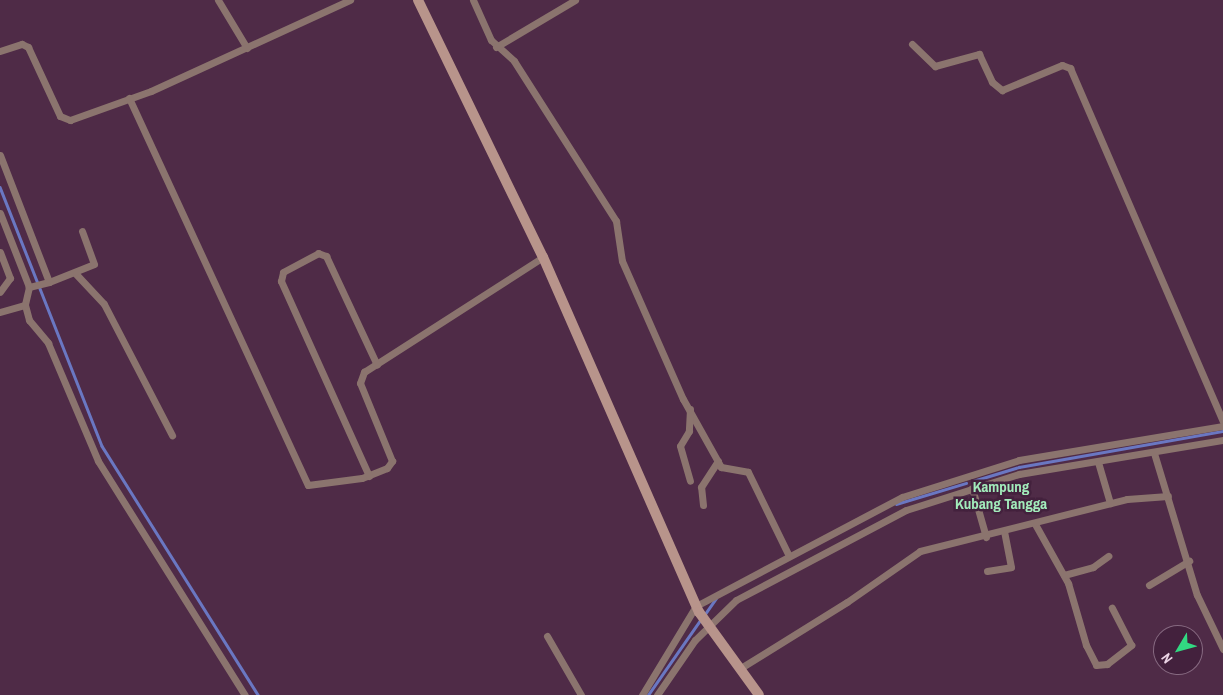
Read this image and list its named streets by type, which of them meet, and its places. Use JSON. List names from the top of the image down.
{
  "districts": ["Kampung Kubang Tangga"],
  "north": "bottom left"
}
